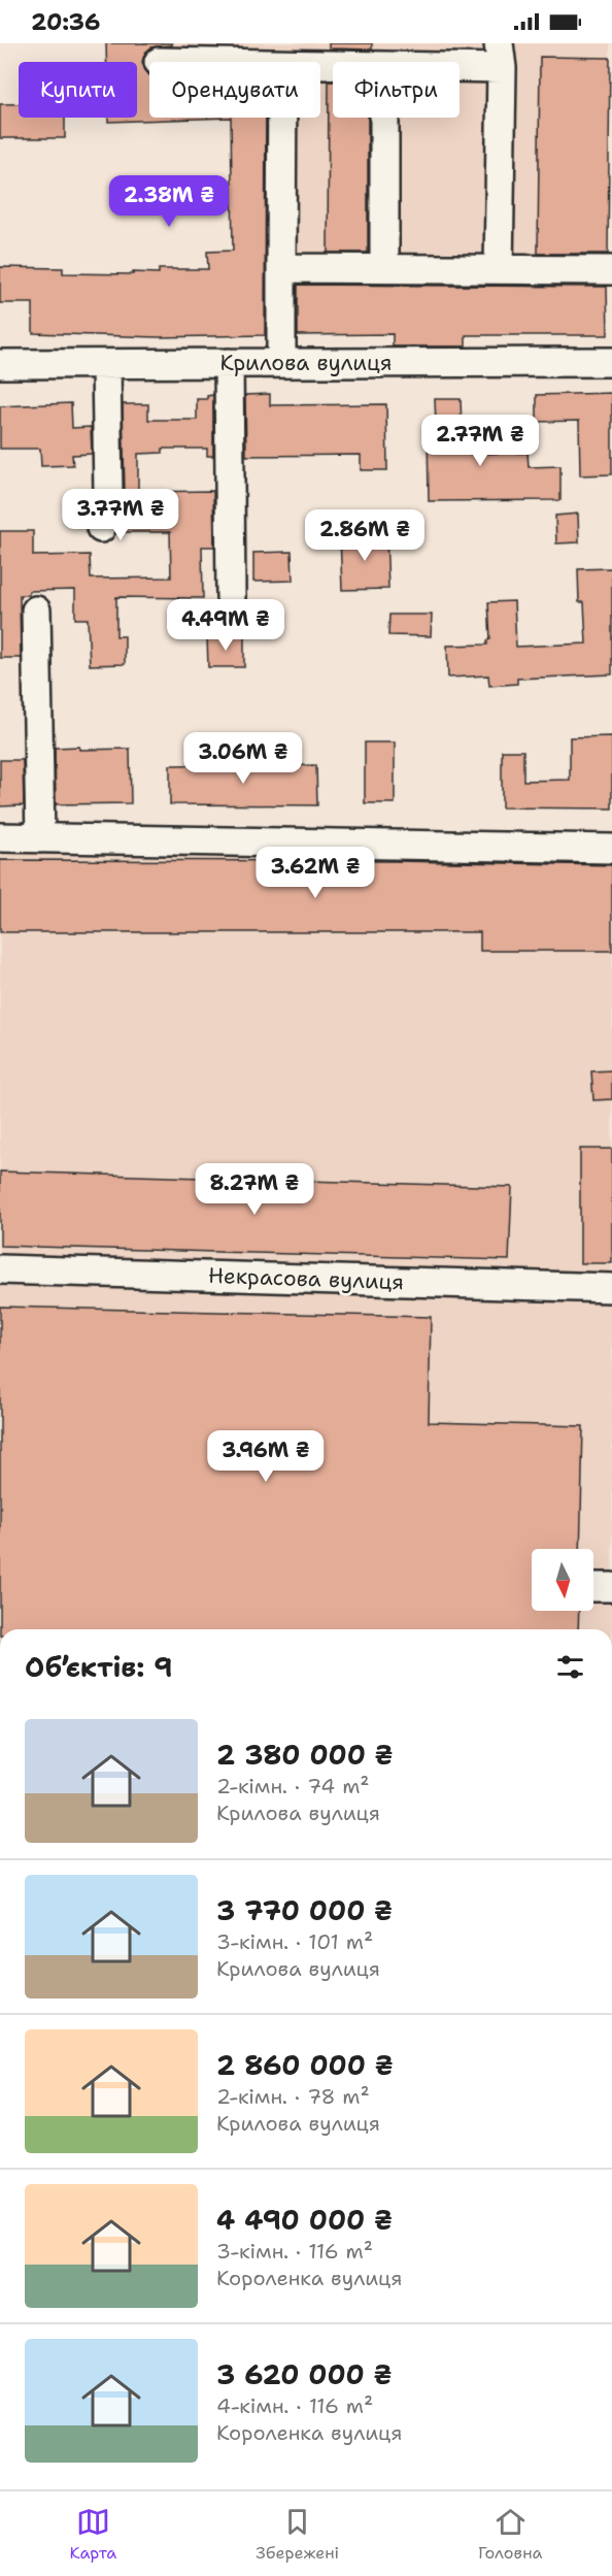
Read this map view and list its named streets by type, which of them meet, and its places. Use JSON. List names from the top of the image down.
{
  "streets": {
    "street": ["Крилова вулиця", "Некрасова вулиця"]
  },
  "north": "bottom",
  "page": {
    "status": "20:36",
    "chip": ["Купити", "Орендувати", "Фільтри"],
    "price": [
      "2.38M ₴",
      "2.77M ₴",
      "3.77M ₴",
      "2.86M ₴",
      "4.49M ₴",
      "3.06M ₴",
      "3.62M ₴",
      "8.27M ₴",
      "3.96M ₴"
    ],
    "heading": "Об’єктів: 9",
    "list": [
      {
        "name": "2 380 000 ₴",
        "note": "2-кімн. · 74 m² · Крилова вулиця"
      },
      {
        "name": "3 770 000 ₴",
        "note": "3-кімн. · 101 m² · Крилова вулиця"
      },
      {
        "name": "2 860 000 ₴",
        "note": "2-кімн. · 78 m² · Крилова вулиця"
      },
      {
        "name": "4 490 000 ₴",
        "note": "3-кімн. · 116 m² · Короленка вулиця"
      },
      {
        "name": "3 620 000 ₴",
        "note": "4-кімн. · 116 m² · Короленка вулиця"
      }
    ],
    "tabs": ["Карта", "Збережені", "Головна"]
  }
}
